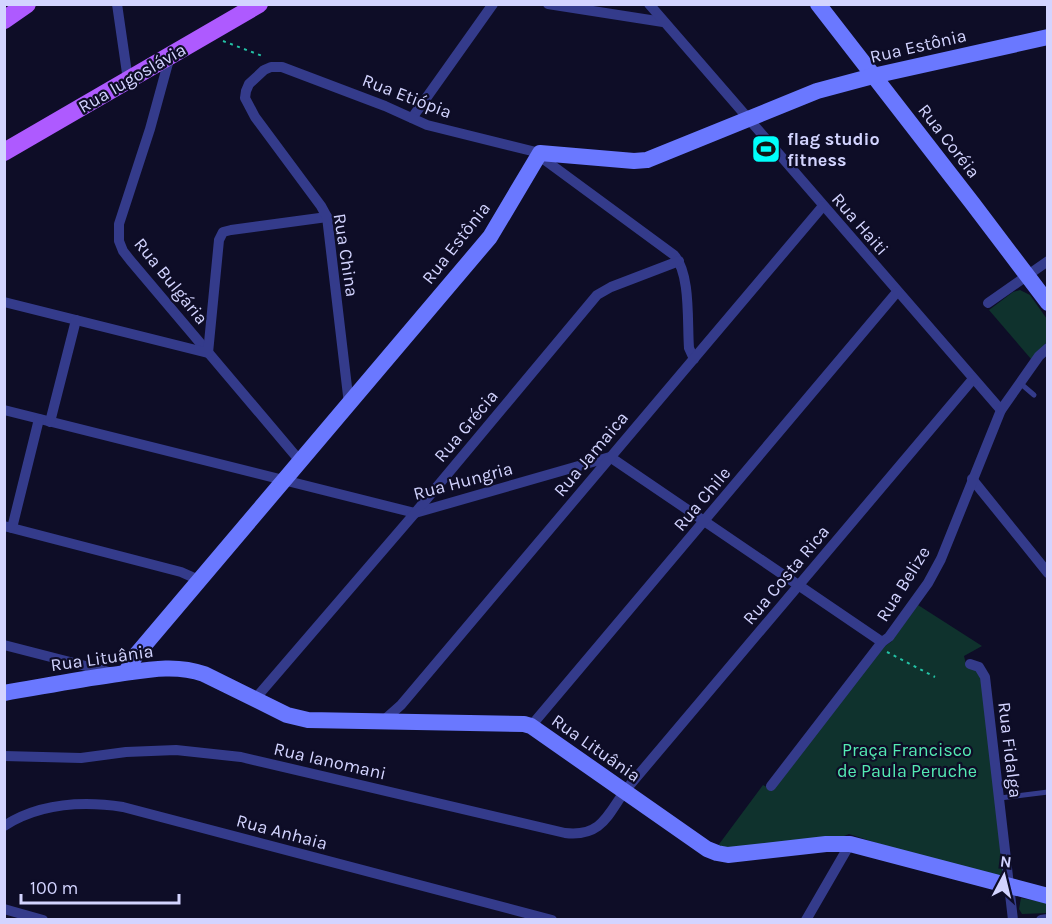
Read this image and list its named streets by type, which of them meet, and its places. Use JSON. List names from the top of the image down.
{
  "streets": {
    "main road": ["Rua Iugoslávia"],
    "street": [
      "Rua Estônia",
      "Rua Etiópia",
      "Rua Coréia",
      "Rua Haiti",
      "Rua China",
      "Rua Bulgária",
      "Rua Grécia",
      "Rua Jamaica",
      "Rua Hungria",
      "Rua Chile",
      "Rua Costa Rica",
      "Rua Belize",
      "Rua Lituânia",
      "Rua Fidalga",
      "Rua Ianomani",
      "Rua Anhaia"
    ]
  },
  "crossings": [
    ["Rua Estônia", "Rua Etiópia"],
    ["Rua Estônia", "Rua Coréia"],
    ["Rua Estônia", "Rua Haiti"],
    ["Rua Estônia", "Rua China"],
    ["Rua Estônia", "Rua Bulgária"],
    ["Rua Estônia", "Rua Hungria"],
    ["Rua Estônia", "Rua Lituânia"],
    ["Rua Iugoslávia", "Rua Bulgária"],
    ["Rua Etiópia", "Rua China"],
    ["Rua Etiópia", "Rua Grécia"],
    ["Rua Haiti", "Rua Jamaica"],
    ["Rua Haiti", "Rua Chile"],
    ["Rua Haiti", "Rua Costa Rica"],
    ["Rua Haiti", "Rua Belize"],
    ["Rua Grécia", "Rua Hungria"],
    ["Rua Grécia", "Rua Lituânia"],
    ["Rua Jamaica", "Rua Hungria"],
    ["Rua Jamaica", "Rua Lituânia"],
    ["Rua Chile", "Rua Lituânia"],
    ["Rua Costa Rica", "Rua Lituânia"],
    ["Rua Costa Rica", "Rua Ianomani"],
    ["Rua Lituânia", "Rua Fidalga"],
    ["Rua Lituânia", "Rua Ianomani"]
  ],
  "parks": ["Praça Francisco de Paula Peruche"],
  "places": {
    "sports": ["flag studio fitness"]
  },
  "scale_bar": "100 m",
  "north": "top"
}
